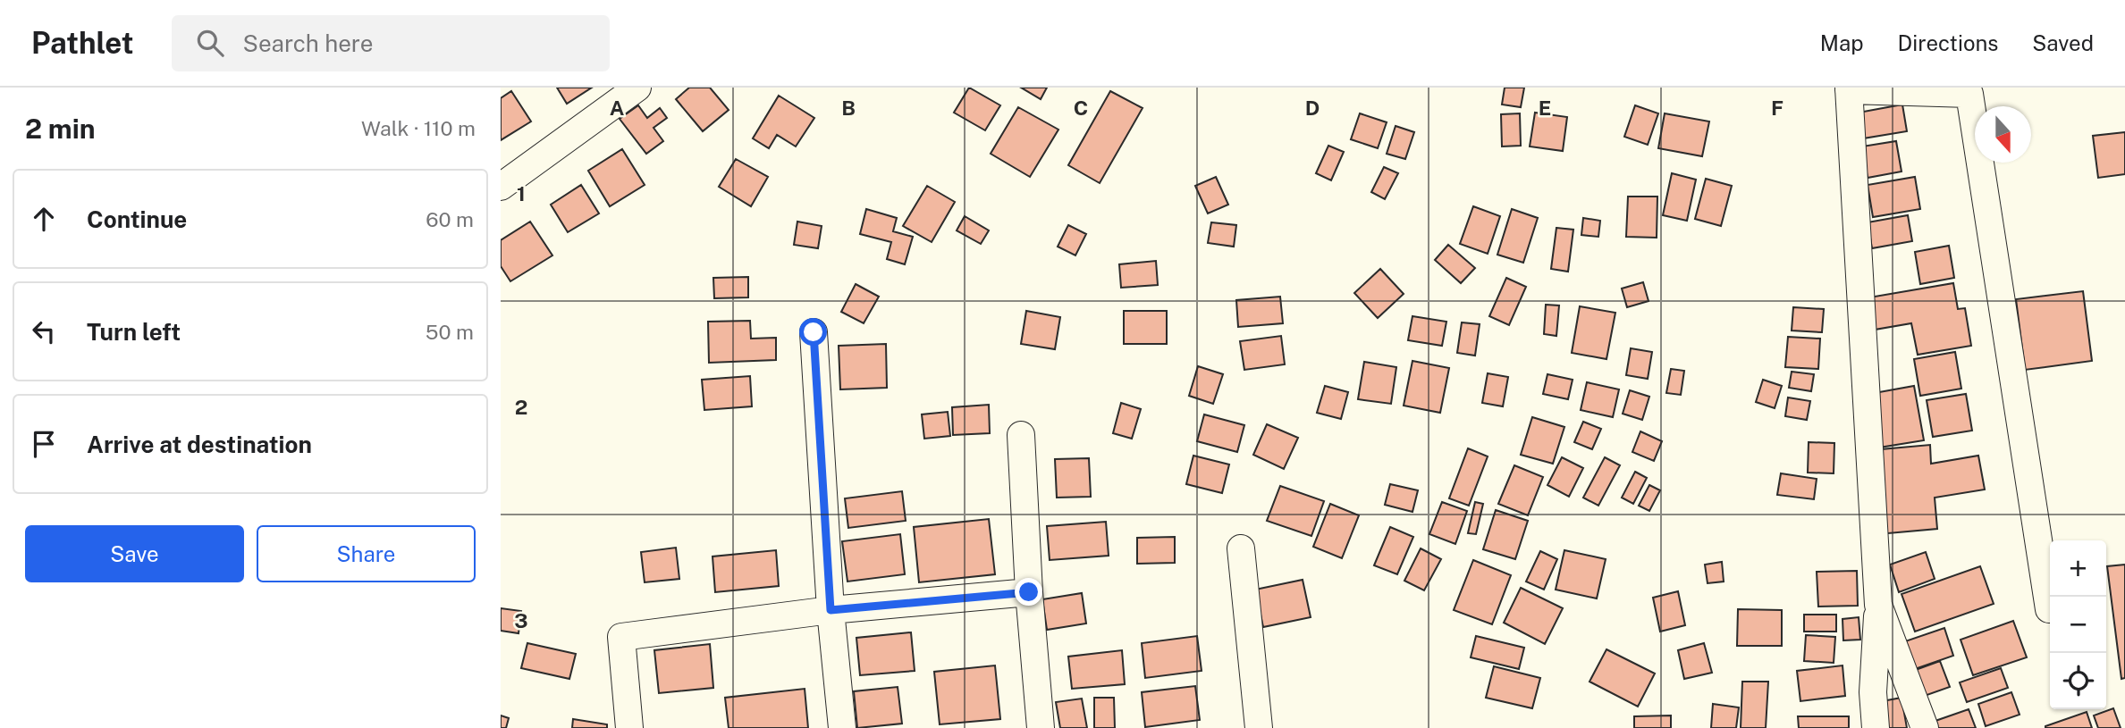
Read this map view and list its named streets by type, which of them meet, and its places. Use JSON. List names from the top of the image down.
{
  "north": "bottom",
  "page": {
    "header": "Pathlet",
    "search": "Search here",
    "nav": ["Map", "Directions", "Saved"],
    "heading": ["2 min", "Walk · 110 m"],
    "list": [
      ["Continue", "60 m"],
      ["Turn left", "50 m"],
      "Arrive at destination"
    ],
    "buttons": ["Save", "Share"],
    "map_buttons": ["+", "−"]
  },
  "grid": {
    "columns": [
      "A",
      "B",
      "C",
      "D",
      "E",
      "F"
    ],
    "rows": ["1", "2", "3"]
  }
}
